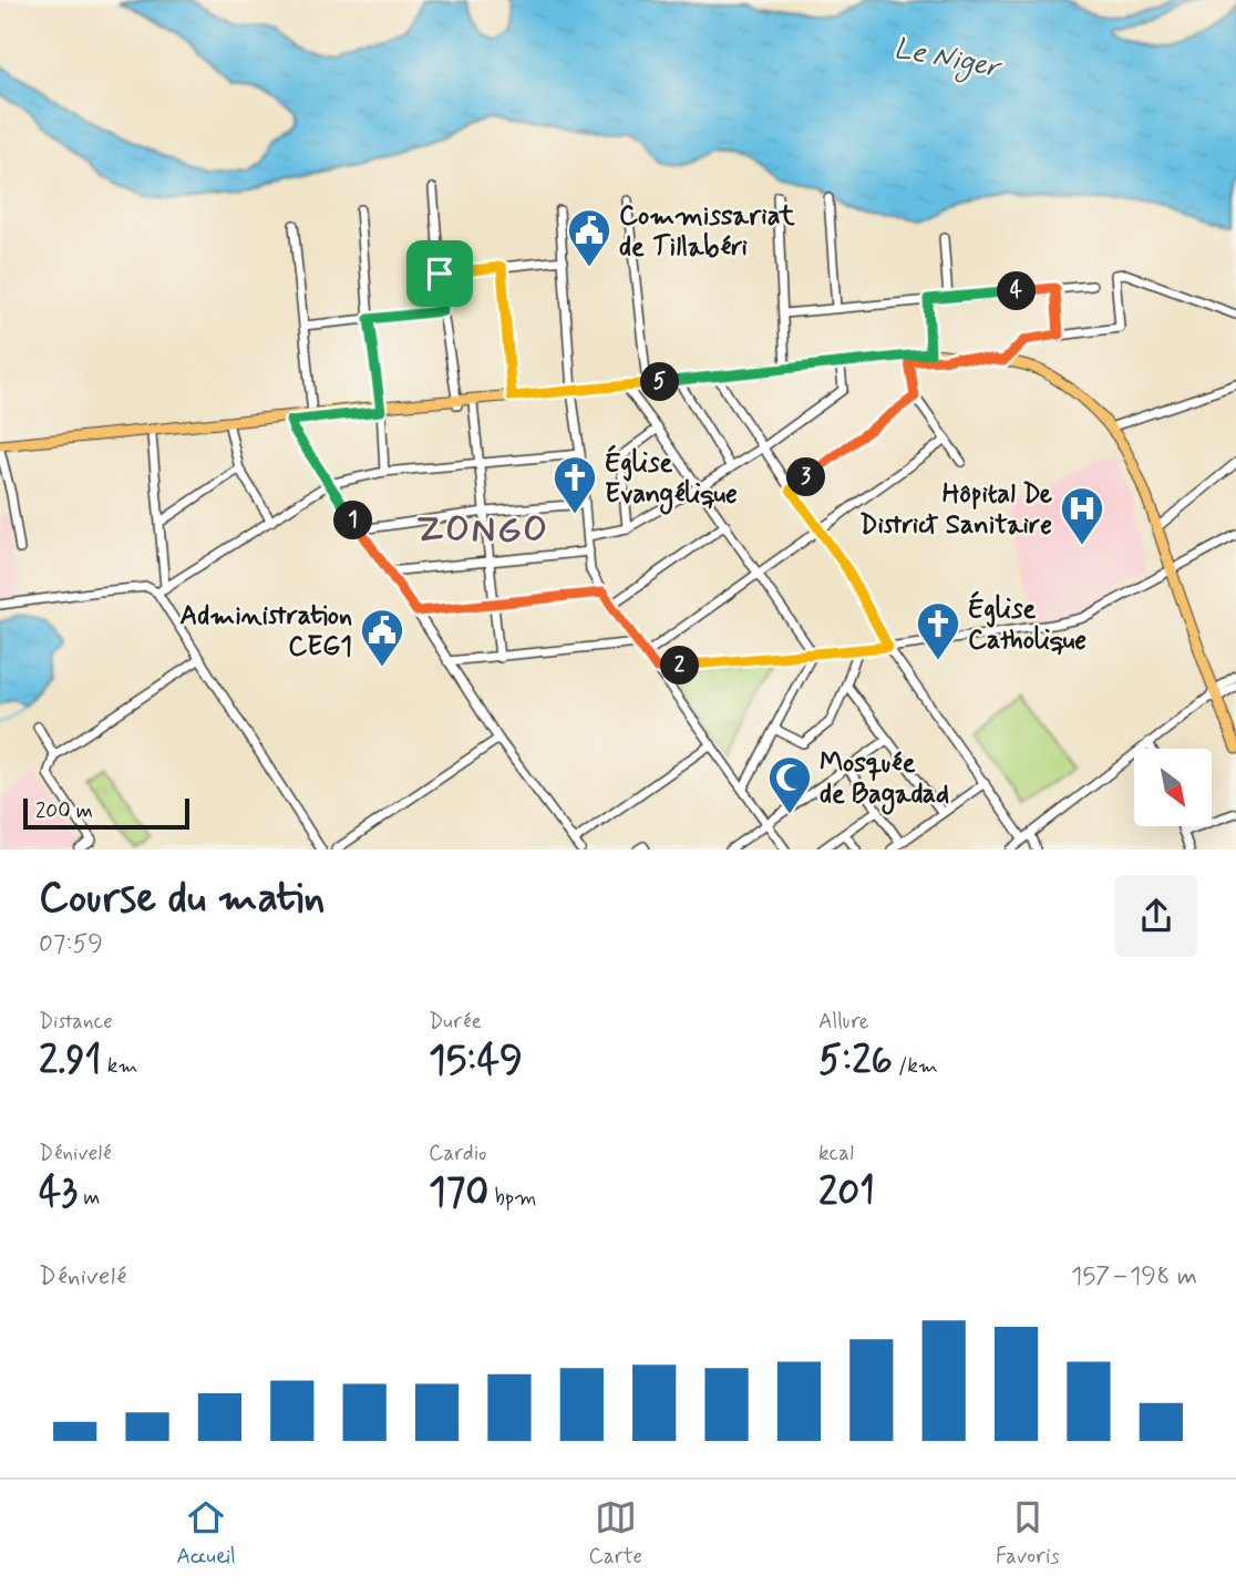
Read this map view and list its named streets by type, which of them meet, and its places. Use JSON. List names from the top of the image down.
{
  "districts": ["ZONGO"],
  "water": ["Le Niger"],
  "places": {
    "public building": ["Commissariat de Tillabéri", "Administration CEG1"],
    "church": ["Église Evangélique", "Église Catholique"],
    "hospital": ["Hôpital De District Sanitaire"],
    "mosque": ["Mosquée de Bagadad"]
  },
  "scale_bar": "200 m",
  "north": "bottom right",
  "page": {
    "pins": [
      "4",
      "5",
      "3",
      "1",
      "2"
    ],
    "scale": "200 m",
    "heading": ["Course du matin", "07:59"],
    "stats": [
      ["Distance", "2.91 km"],
      ["Durée", "15:49"],
      ["Allure", "5:26 /km"],
      ["Dénivelé", "43 m"],
      ["Cardio", "170 bpm"],
      ["kcal", "201"]
    ],
    "chart": ["Dénivelé", "157–198 m"],
    "tabs": ["Accueil", "Carte", "Favoris"]
  }
}
